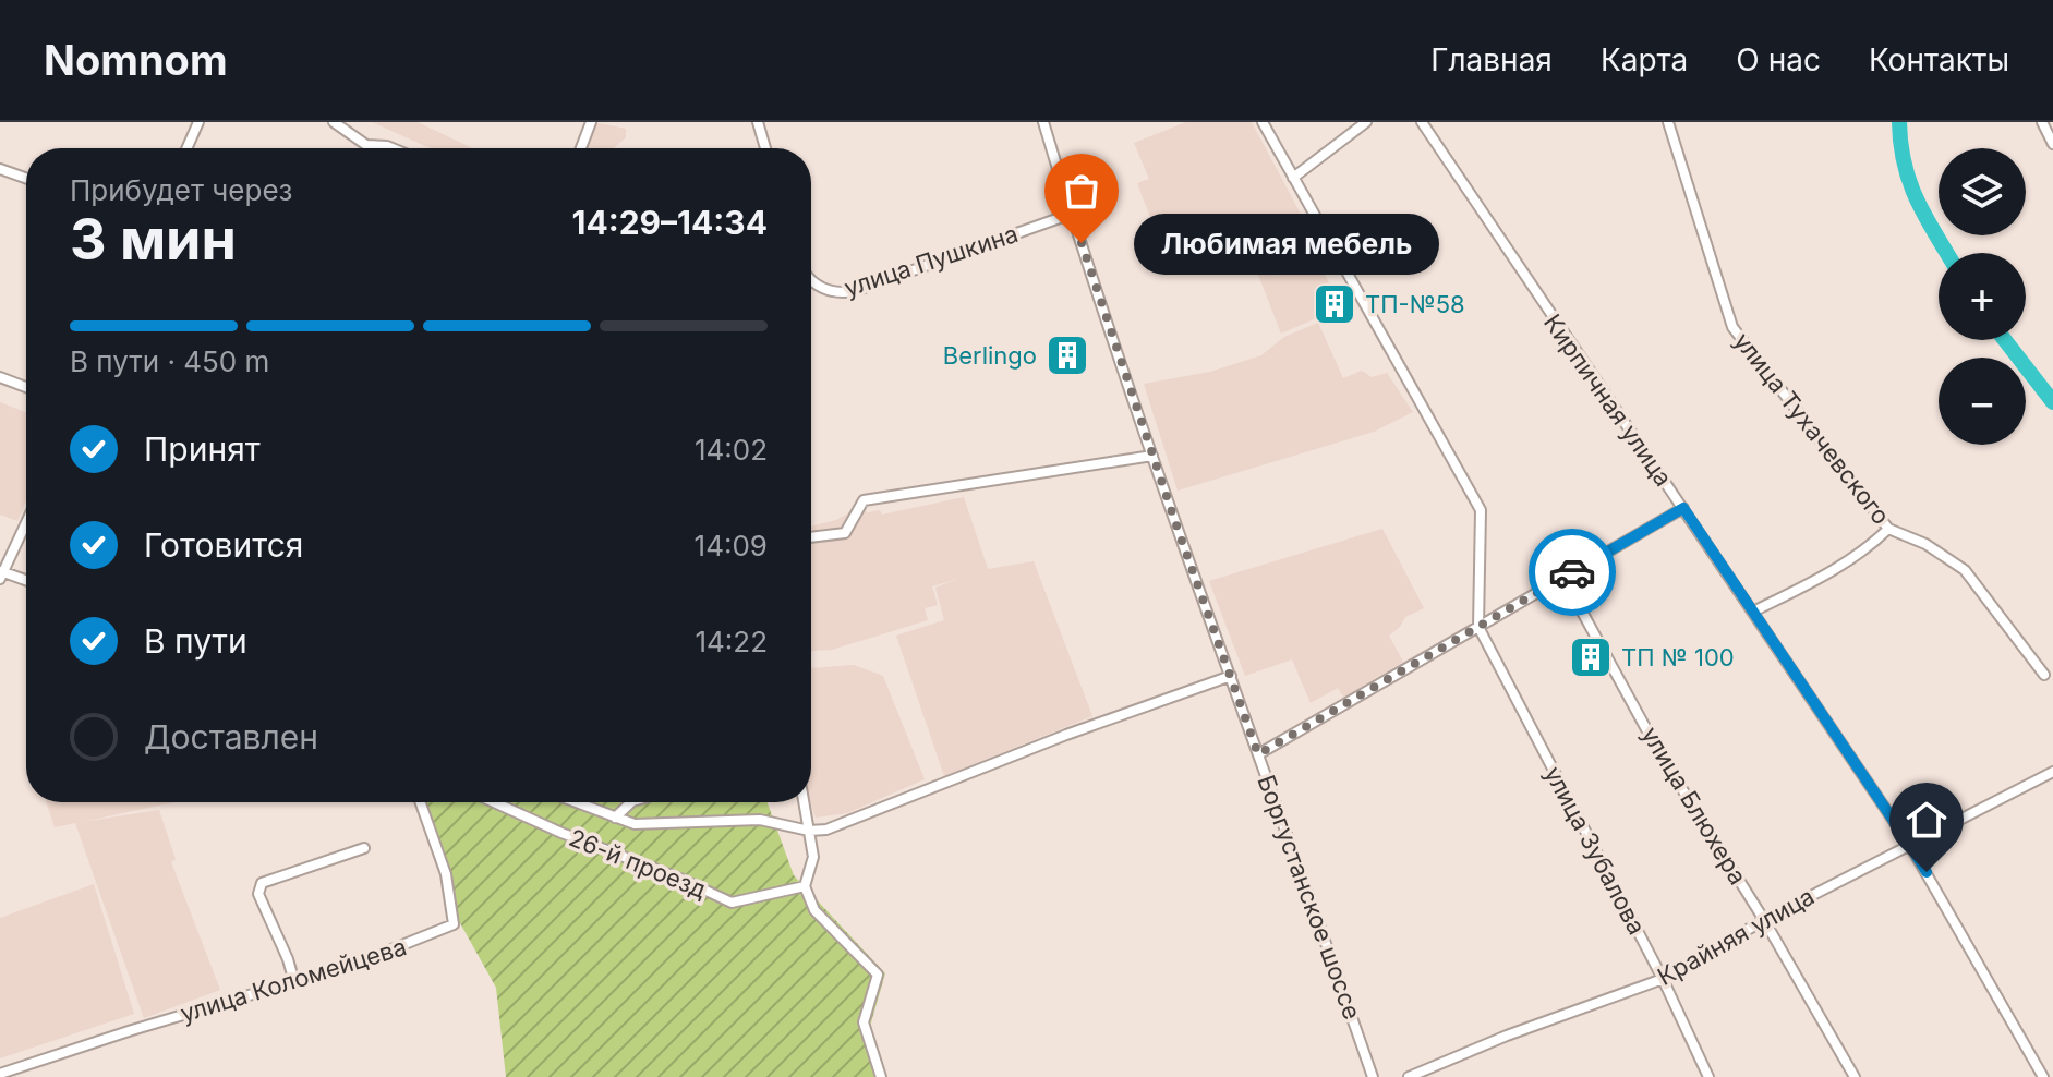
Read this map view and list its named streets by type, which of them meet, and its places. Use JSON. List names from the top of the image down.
{
  "streets": {
    "street": [
      "улица Пушкина",
      "Кирпичная улица",
      "улица Тухачевского",
      "улица Блюхера",
      "улица Зубалова",
      "26-й проезд",
      "Боргустанское шоссе",
      "Крайняя улица",
      "улица Коломейцева"
    ]
  },
  "crossings": [
    ["улица Пушкина", "Боргустанское шоссе"],
    ["Кирпичная улица", "Крайняя улица"],
    ["улица Блюхера", "Крайняя улица"],
    ["улица Зубалова", "Крайняя улица"]
  ],
  "places": {
    "other": ["Любимая мебель"],
    "building": ["ТП-№58", "Berlingo", "ТП № 100"]
  },
  "page": {
    "header": "Nomnom",
    "nav": [
      "Главная",
      "Карта",
      "О нас",
      "Контакты"
    ],
    "map_buttons": ["+", "−"],
    "heading": ["3 мин", "Прибудет через", "14:29–14:34"],
    "bubble": "Любимая мебель",
    "bar": "В пути · 450 m",
    "list": [
      ["Принят", "14:02"],
      ["Готовится", "14:09"],
      ["В пути", "14:22"],
      "Доставлен"
    ]
  }
}
